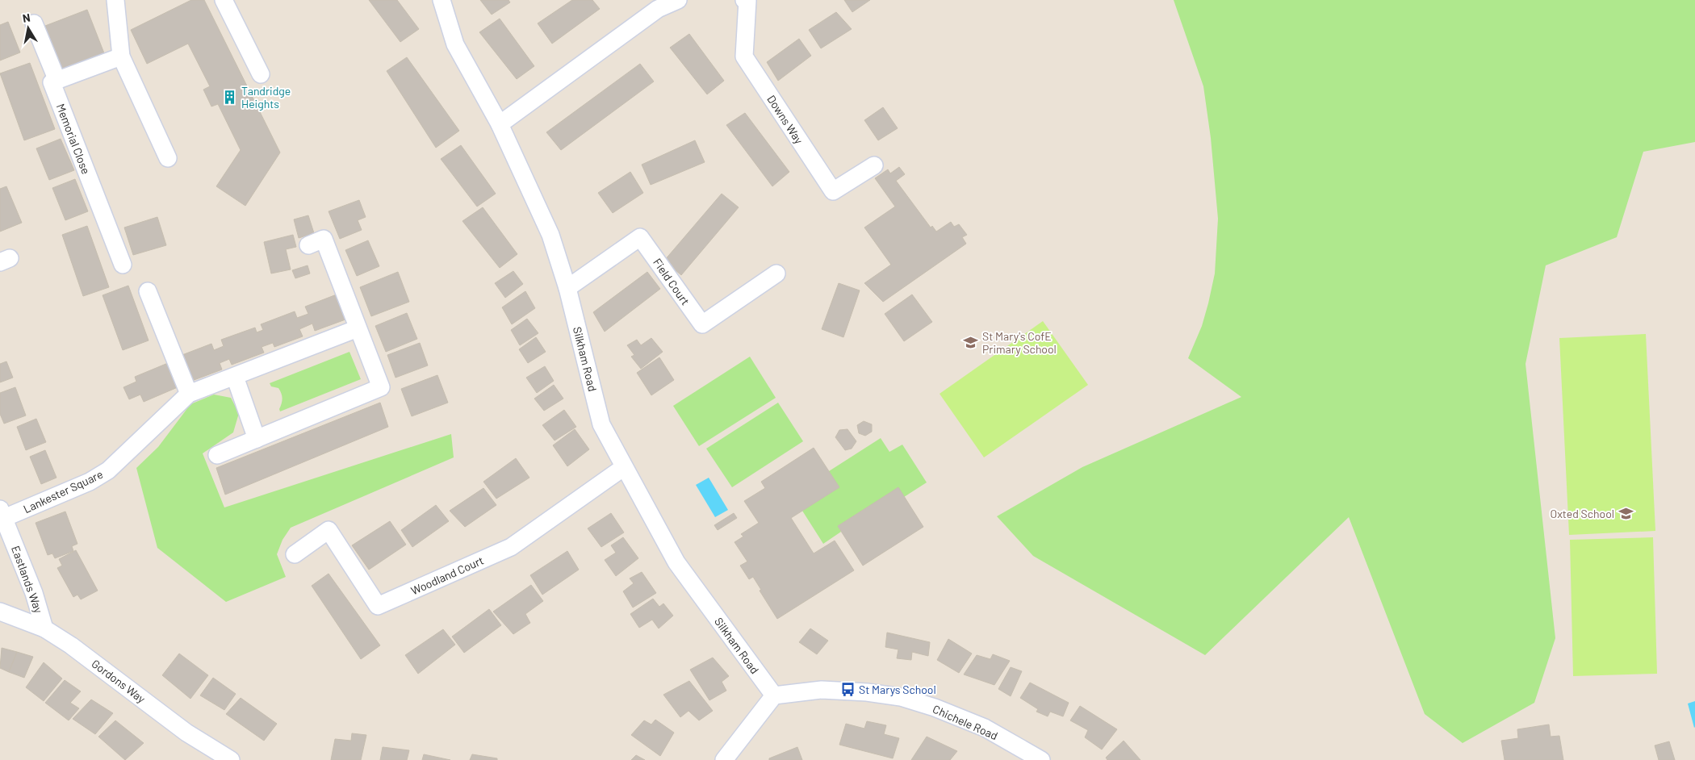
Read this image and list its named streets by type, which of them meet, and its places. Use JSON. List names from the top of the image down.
{
  "streets": {
    "street": [
      "Downs Way",
      "Memorial Close",
      "Field Court",
      "Silkham Road",
      "Lankester Square",
      "Woodland Court",
      "Eastlands Way",
      "Gordons Way",
      "Chichele Road"
    ]
  },
  "crossings": [
    ["Field Court", "Silkham Road"],
    ["Silkham Road", "Woodland Court"],
    ["Silkham Road", "Chichele Road"],
    ["Lankester Square", "Eastlands Way"],
    ["Eastlands Way", "Gordons Way"]
  ],
  "places": {
    "building": ["Tandridge Heights"],
    "school or university": ["St Mary's CofE Primary School", "Oxted School"],
    "bus stop": ["St Marys School"]
  },
  "north": "top"
}
